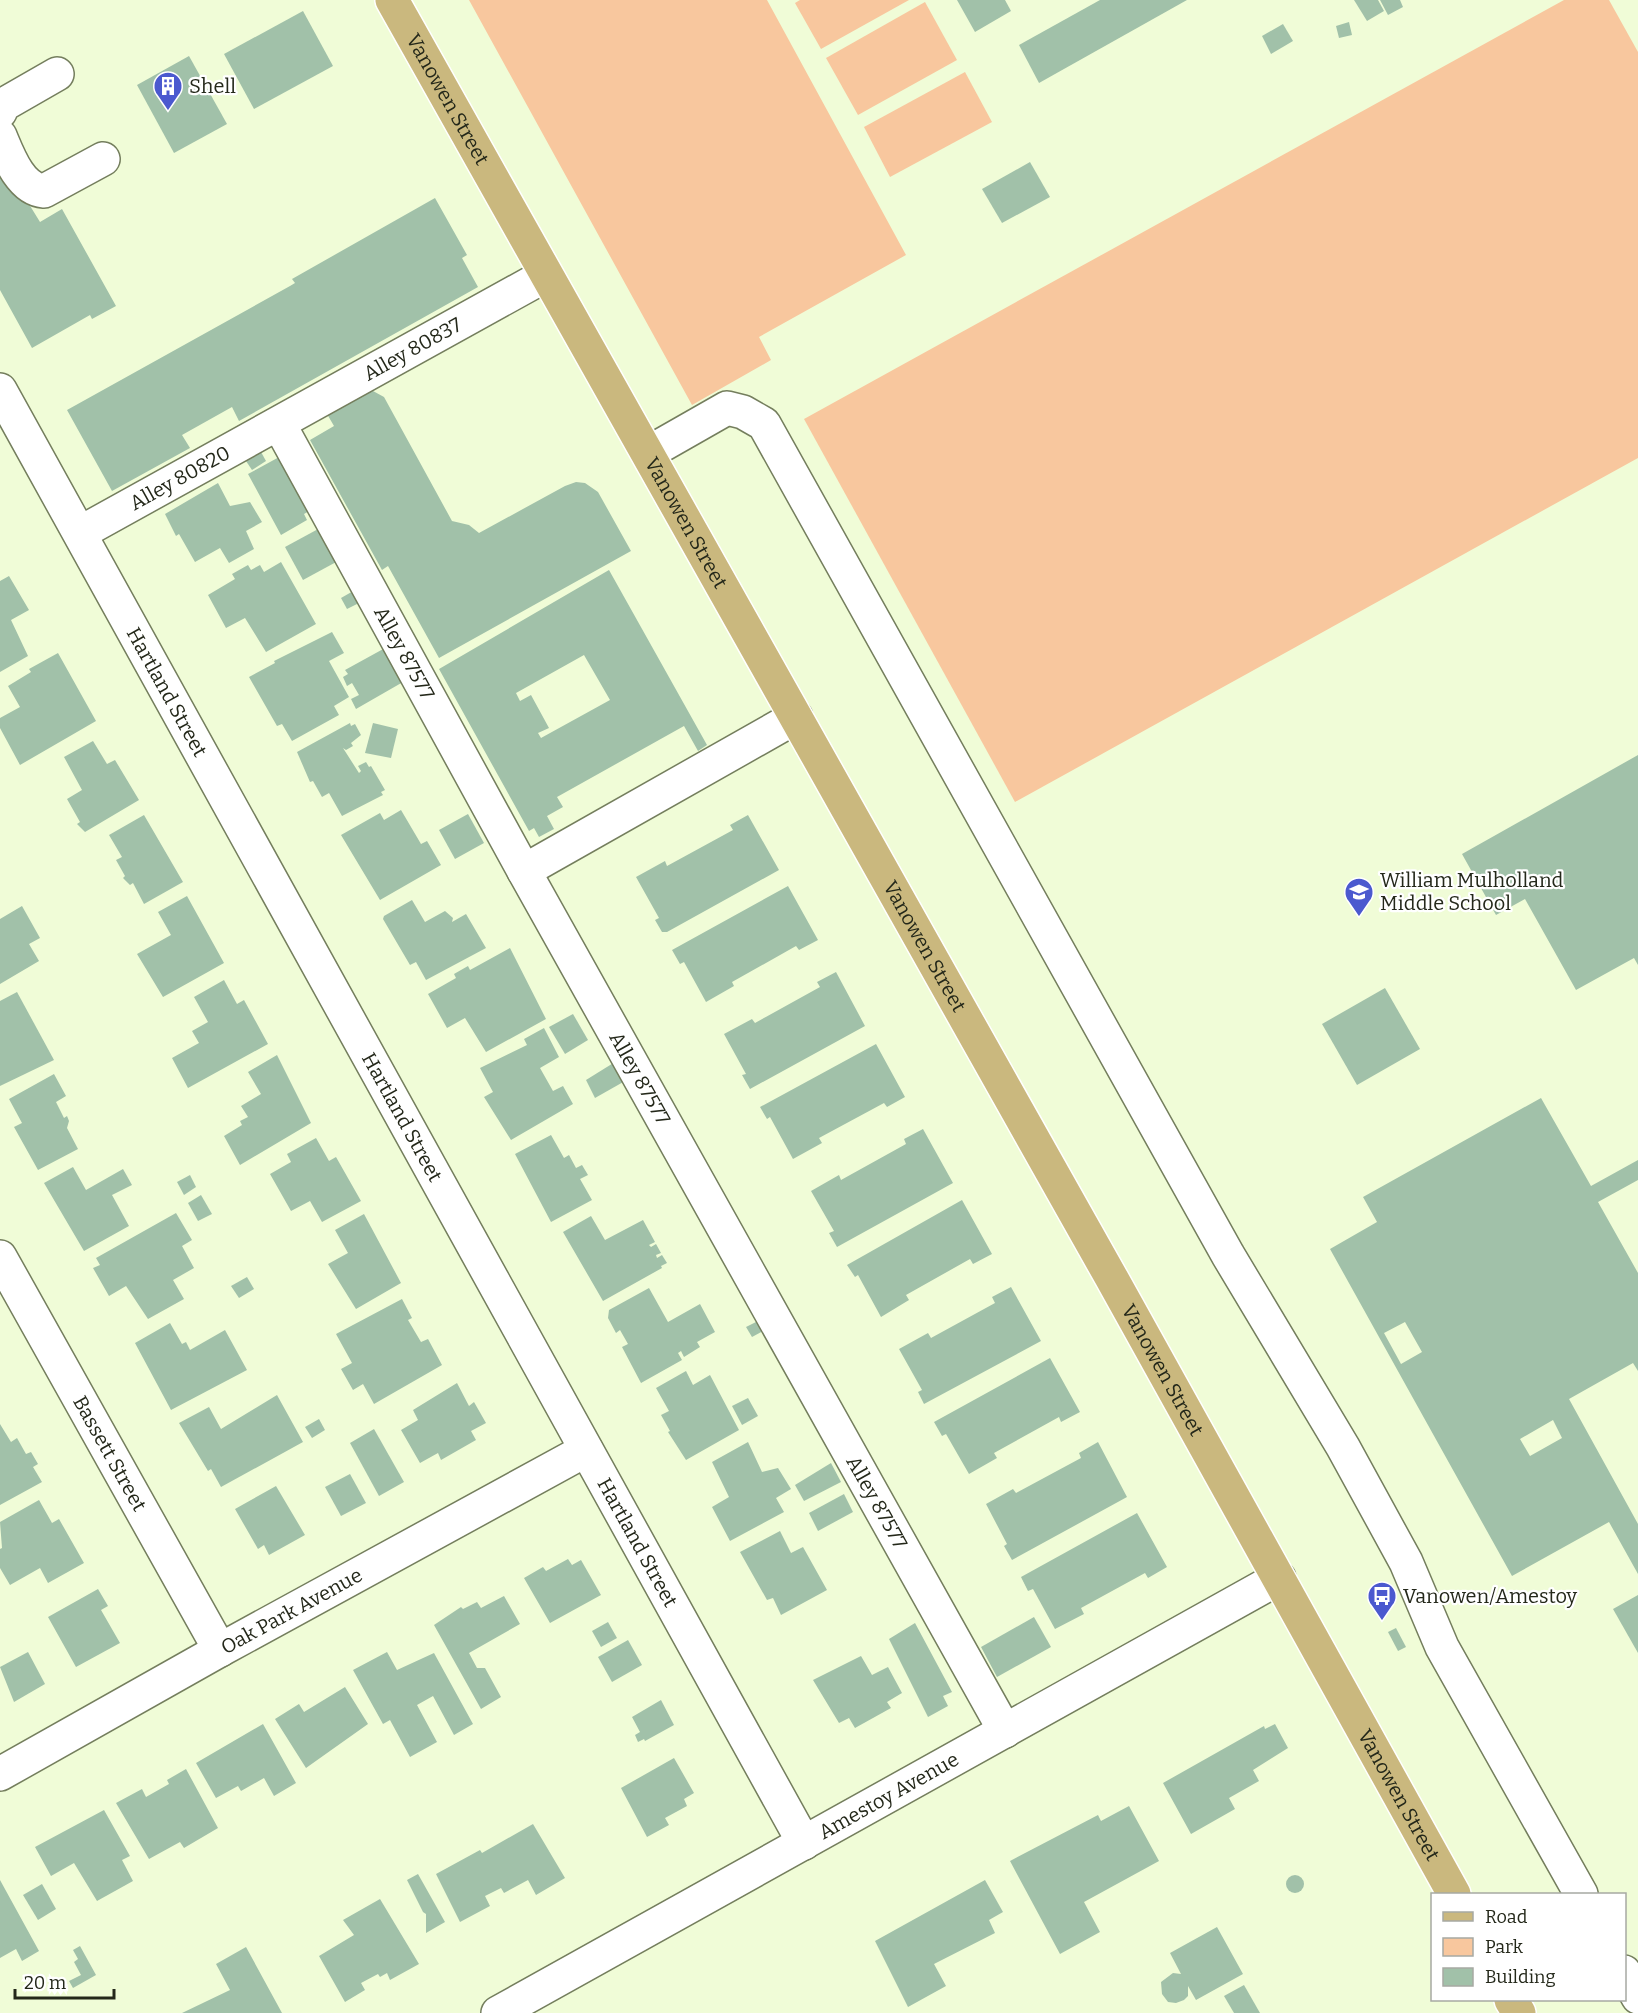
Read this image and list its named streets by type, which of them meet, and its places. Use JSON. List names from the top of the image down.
{
  "streets": {
    "main road": ["Vanowen Street"],
    "street": [
      "Alley 80837",
      "Alley 80820",
      "Alley 87577",
      "Hartland Street",
      "Bassett Street",
      "Oak Park Avenue",
      "Amestoy Avenue"
    ]
  },
  "crossings": [
    ["Vanowen Street", "Alley 80837"],
    ["Vanowen Street", "Amestoy Avenue"],
    ["Alley 80837", "Alley 80820"],
    ["Alley 80837", "Alley 87577"],
    ["Alley 80820", "Alley 87577"],
    ["Alley 80820", "Hartland Street"],
    ["Alley 87577", "Amestoy Avenue"],
    ["Hartland Street", "Oak Park Avenue"],
    ["Hartland Street", "Amestoy Avenue"],
    ["Bassett Street", "Oak Park Avenue"]
  ],
  "places": {
    "building": ["Shell"],
    "school or university": ["William Mulholland Middle School"],
    "bus stop": ["Vanowen/Amestoy"]
  },
  "legend": ["Road", "Park", "Building"],
  "scale_bar": "20 m"
}
